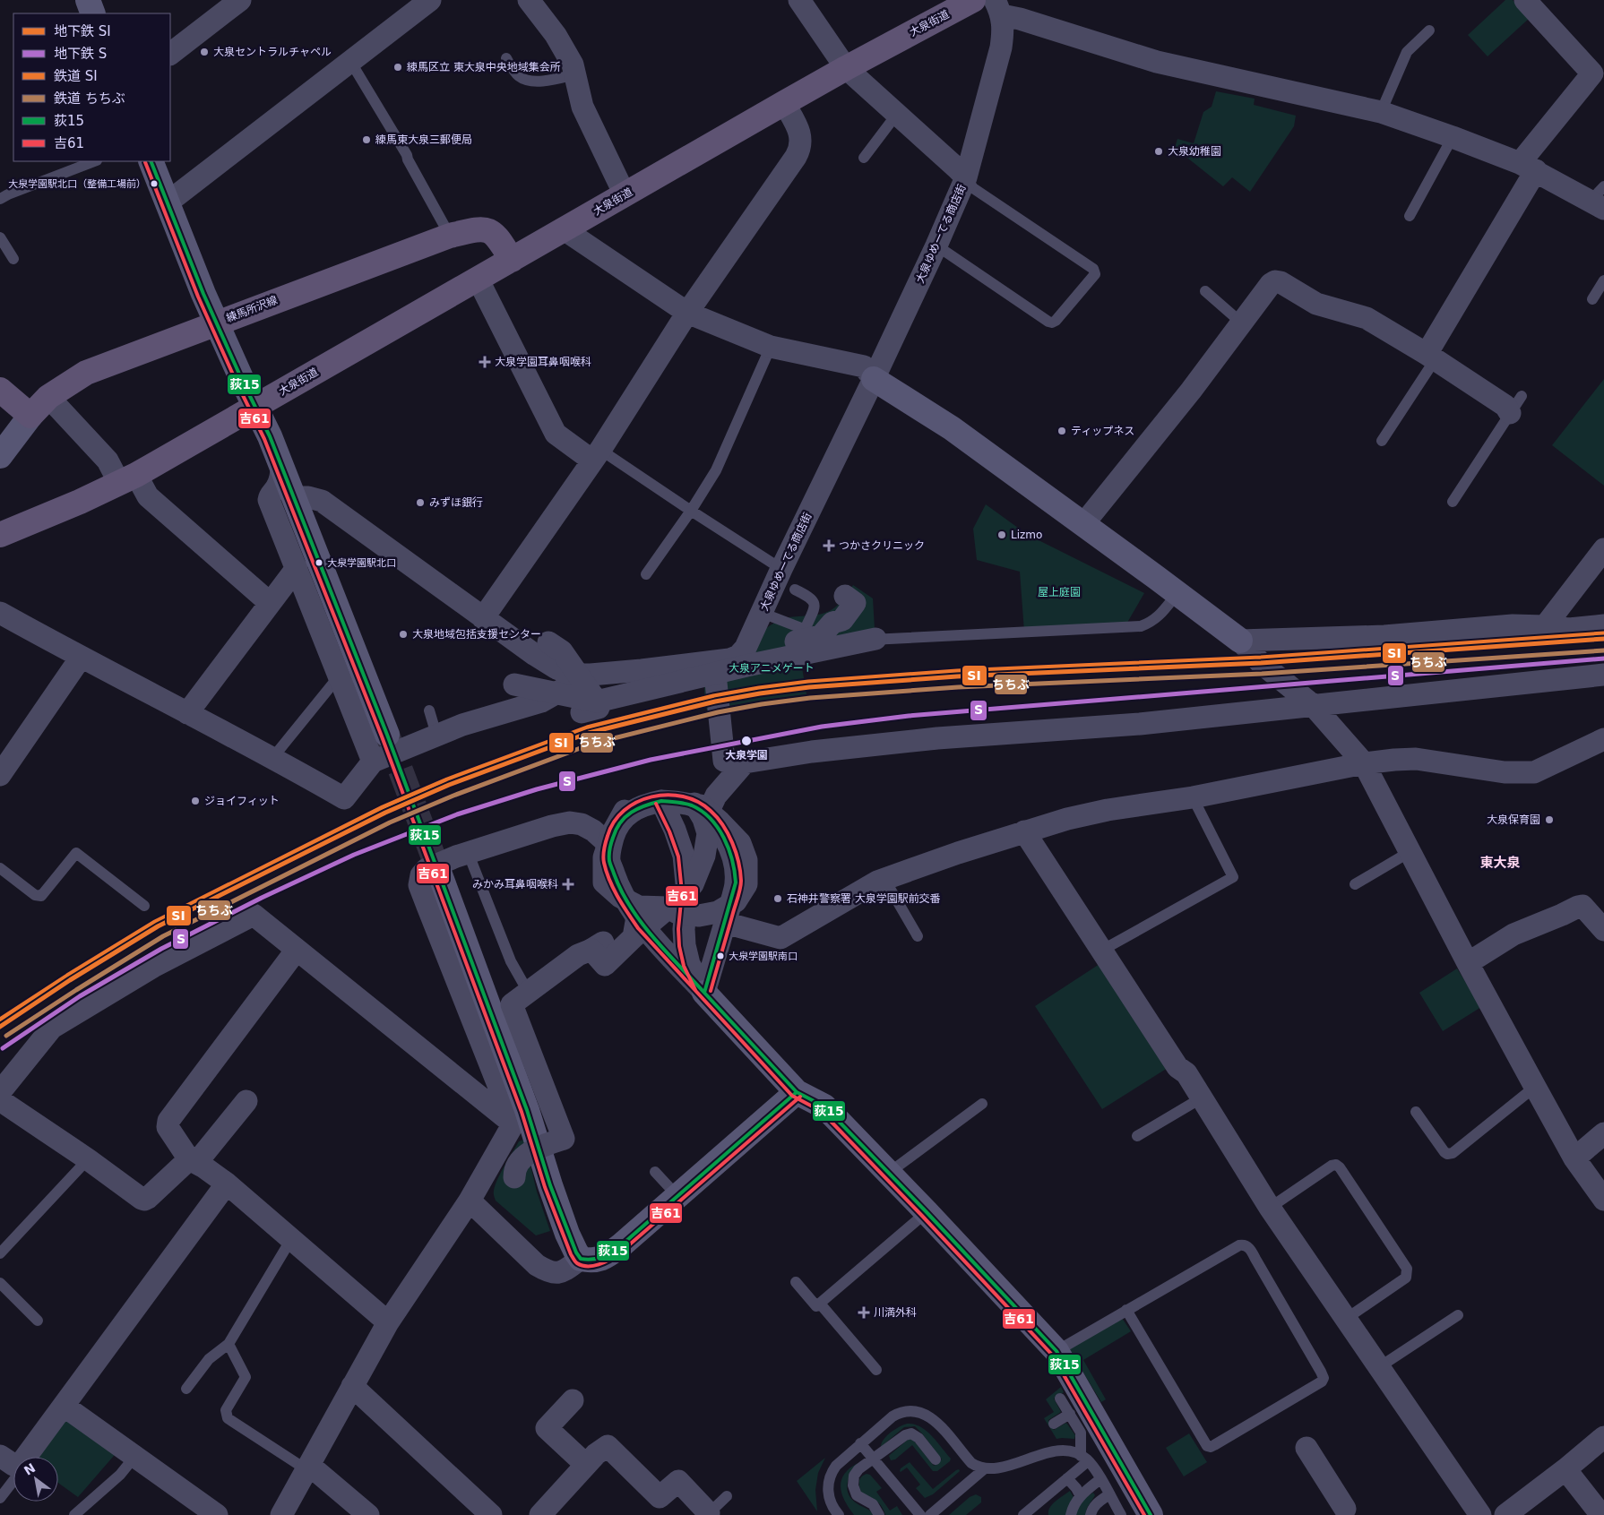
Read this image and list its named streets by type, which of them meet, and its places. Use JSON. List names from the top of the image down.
{
  "streets": {
    "main road": ["大泉街道", "練馬所沢線"],
    "street": ["大泉ゆめーてる商店街"]
  },
  "crossings": [
    ["大泉街道", "練馬所沢線"]
  ],
  "districts": ["東大泉"],
  "parks": ["屋上庭園", "大泉アニメゲート"],
  "places": {
    "other": [
      "大泉セントラルチャペル",
      "練馬区立 東大泉中央地域集会所",
      "練馬東大泉三郵便局",
      "大泉幼稚園",
      "大泉学園駅北口（整備工場前）",
      "ティップネス",
      "みずほ銀行",
      "Lizmo",
      "大泉学園駅北口",
      "大泉地域包括支援センター",
      "大泉学園",
      "ジョイフィット",
      "大泉保育園",
      "石神井警察署 大泉学園駅前交番",
      "大泉学園駅南口"
    ],
    "health": [
      "大泉学園耳鼻咽喉科",
      "つかさクリニック",
      "みかみ耳鼻咽喉科",
      "川満外科"
    ]
  },
  "lines": [
    "transit line 荻15",
    "transit line 吉61",
    "rail line SI",
    "metro line SI",
    "rail line ちちぶ",
    "metro line S"
  ],
  "legend": [
    "地下鉄 SI",
    "地下鉄 S",
    "鉄道 SI",
    "鉄道 ちちぶ",
    "荻15",
    "吉61"
  ],
  "north": "top left"
}
